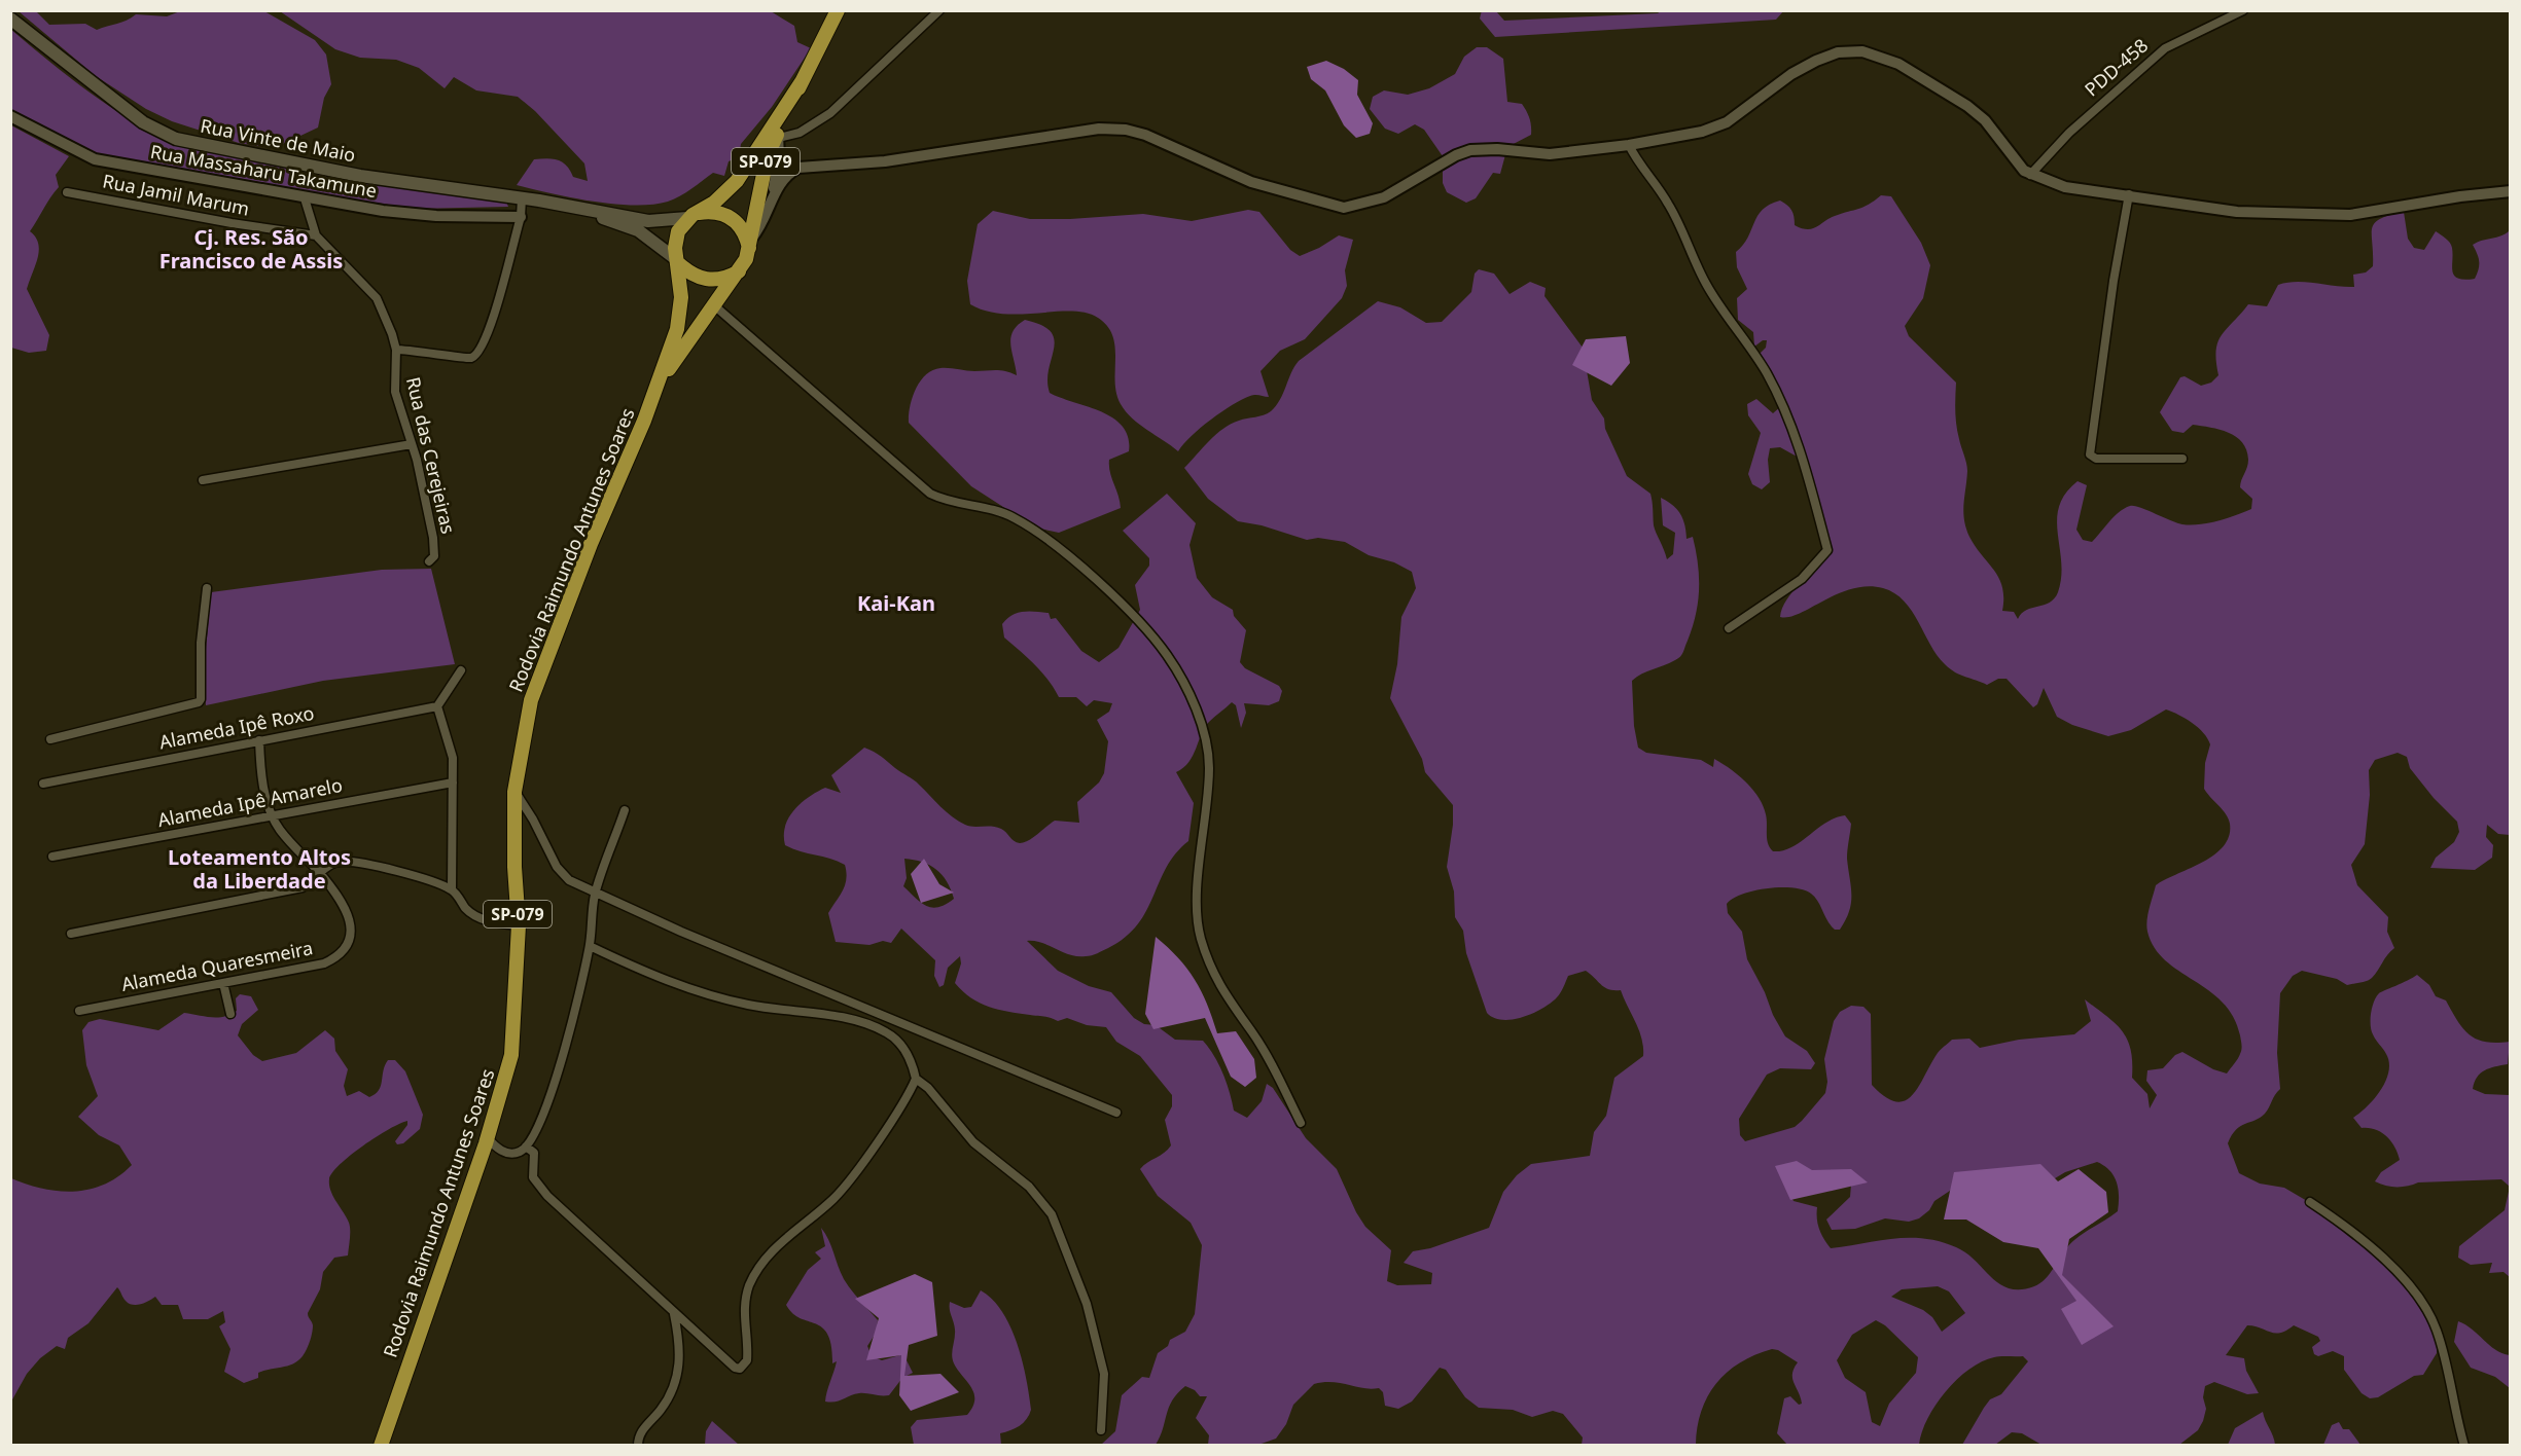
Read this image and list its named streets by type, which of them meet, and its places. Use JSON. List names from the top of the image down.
{
  "streets": {
    "highway": ["SP-079", "Rodovia Raimundo Antunes Soares"],
    "main road": ["Rua Vinte de Maio"],
    "street": [
      "PDD-458",
      "Rua Massaharu Takamune",
      "Rua Jamil Marum",
      "Rua das Cerejeiras",
      "Alameda Ipê Roxo",
      "Alameda Ipê Amarelo",
      "Alameda Quaresmeira"
    ]
  },
  "crossings": [
    ["Rua Vinte de Maio", "SP-079"],
    ["SP-079", "Rodovia Raimundo Antunes Soares"],
    ["Rua Massaharu Takamune", "Rua das Cerejeiras"],
    ["Rua Jamil Marum", "Rua das Cerejeiras"]
  ],
  "districts": ["Cj. Res. São Francisco de Assis", "Kai-Kan", "Loteamento Altos da Liberdade"]
}
